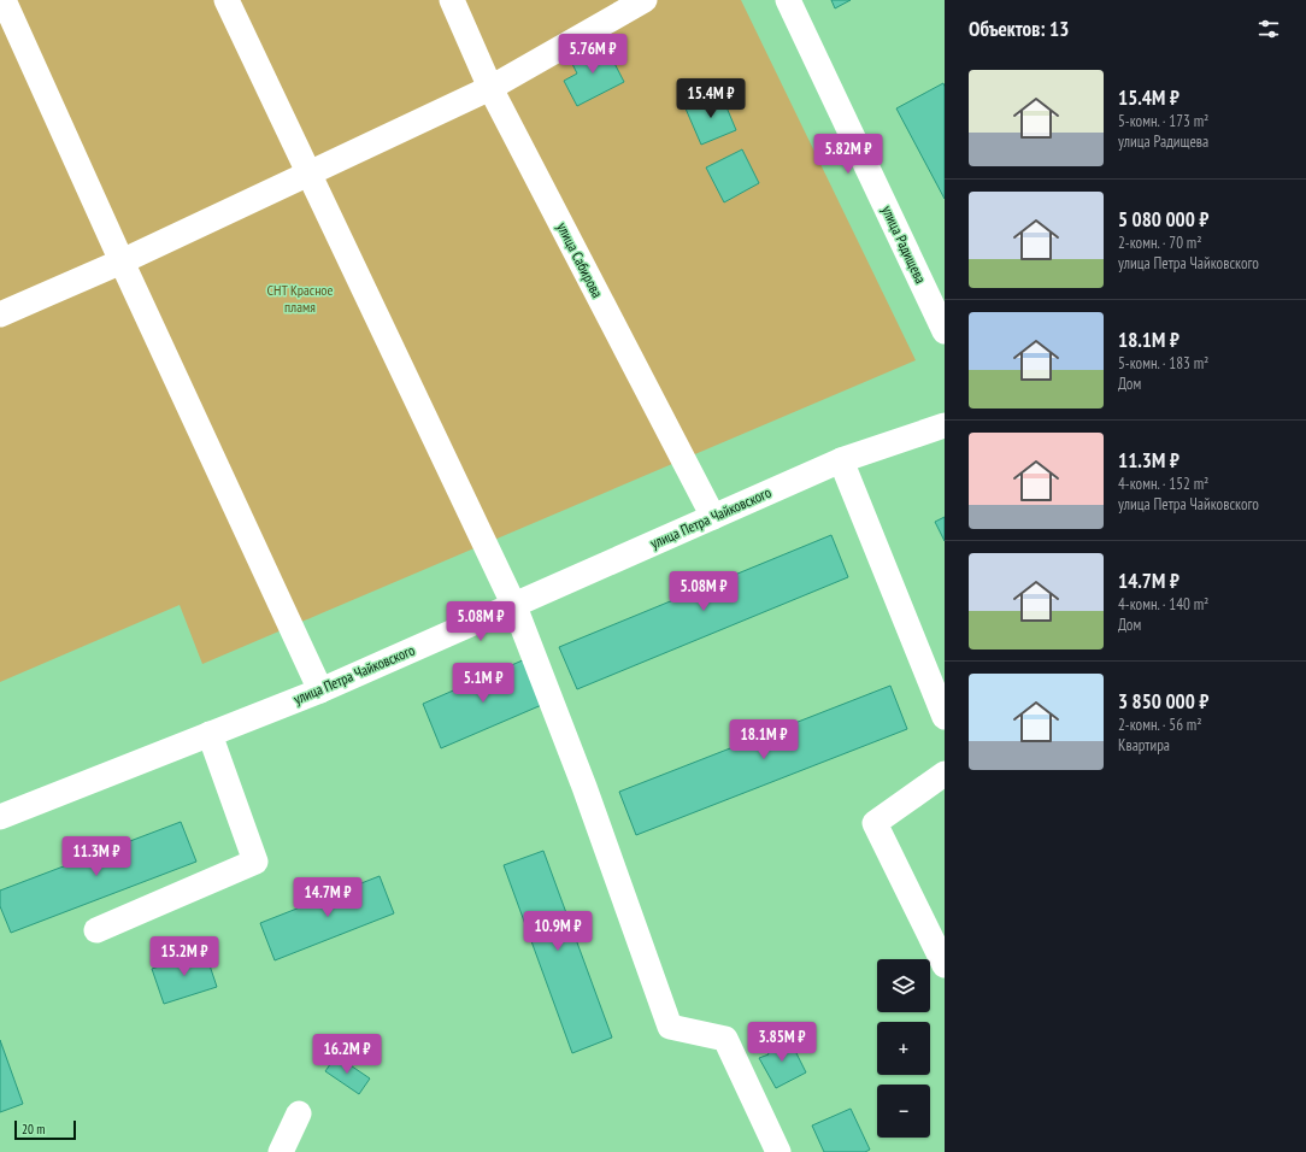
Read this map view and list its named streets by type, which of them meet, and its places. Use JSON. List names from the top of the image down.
{
  "streets": {
    "street": ["улица Радищева", "улица Сабирова", "улица Петра Чайковского"]
  },
  "crossings": [
    ["улица Сабирова", "улица Петра Чайковского"]
  ],
  "parks": ["СНТ Красное пламя"],
  "scale_bar": "20 m",
  "page": {
    "heading": "Объектов: 13",
    "price": [
      "5.76M ₽",
      "15.4M ₽",
      "5.82M ₽",
      "5.08M ₽",
      "5.08M ₽",
      "5.1M ₽",
      "18.1M ₽",
      "11.3M ₽",
      "14.7M ₽",
      "10.9M ₽",
      "15.2M ₽",
      "3.85M ₽",
      "16.2M ₽"
    ],
    "list": [
      {
        "name": "15.4M ₽",
        "note": "5-комн. · 173 m² · улица Радищева"
      },
      {
        "name": "5 080 000 ₽",
        "note": "2-комн. · 70 m² · улица Петра Чайковского"
      },
      {
        "name": "18.1M ₽",
        "note": "5-комн. · 183 m² · Дом"
      },
      {
        "name": "11.3M ₽",
        "note": "4-комн. · 152 m² · улица Петра Чайковского"
      },
      {
        "name": "14.7M ₽",
        "note": "4-комн. · 140 m² · Дом"
      },
      {
        "name": "3 850 000 ₽",
        "note": "2-комн. · 56 m² · Квартира"
      }
    ],
    "map_buttons": ["+", "−"],
    "scale": "20 m"
  }
}
